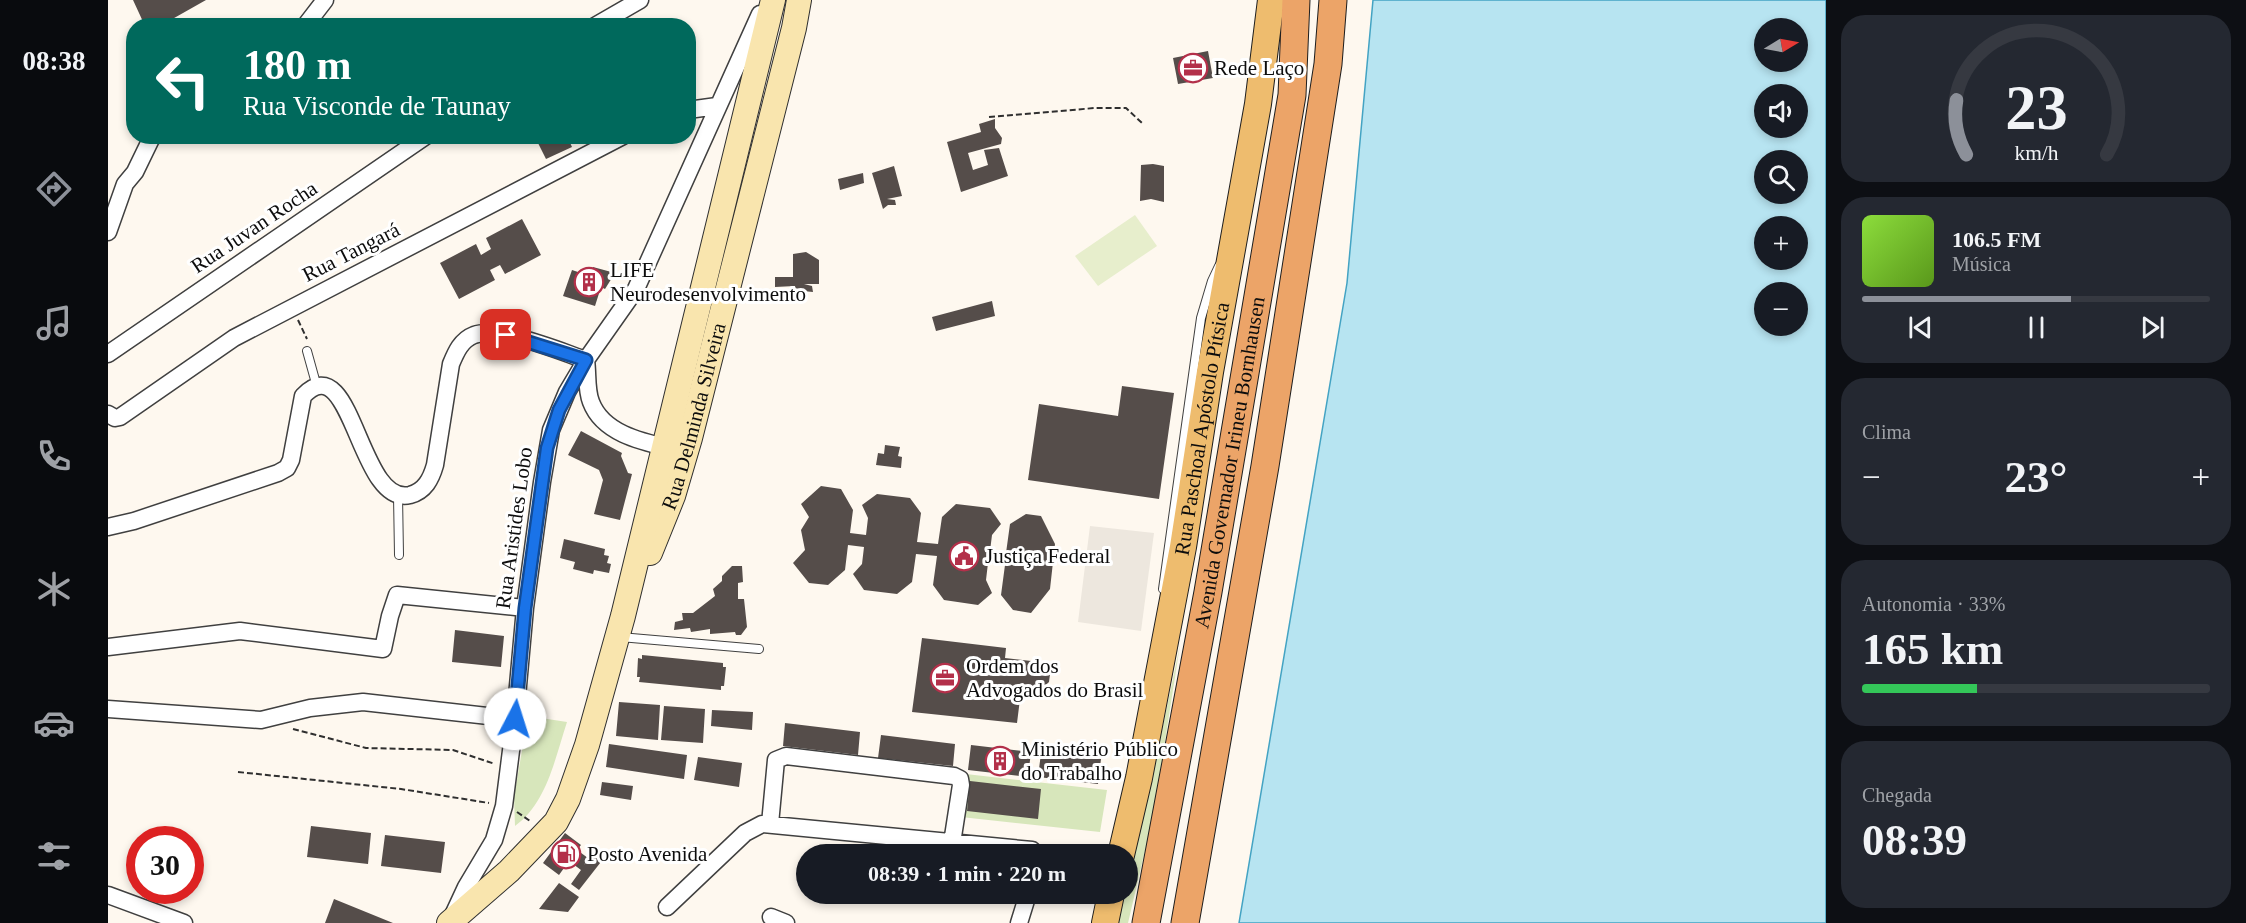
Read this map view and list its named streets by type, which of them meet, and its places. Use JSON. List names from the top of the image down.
{
  "streets": {
    "highway": ["Avenida Governador Irineu Bornhausen"],
    "main road": ["Rua Delminda Silveira", "Rua Paschoal Apóstolo Pítsica"],
    "street": ["Rua Juvan Rocha", "Rua Tangará", "Rua Aristides Lobo"]
  },
  "crossings": [
    ["Rua Delminda Silveira", "Rua Aristides Lobo"]
  ],
  "places": {
    "office": ["Rede Laço", "Ordem dos Advogados do Brasil"],
    "building": ["LIFE Neurodesenvolvimento", "Ministério Público do Trabalho"],
    "public building": ["Justiça Federal"],
    "fuel station": ["Posto Avenida"]
  },
  "north": "right",
  "page": {
    "tabs": "08:38",
    "map_buttons": ["+", "−"],
    "turn": ["180 m", "Rua Visconde de Taunay"],
    "song": ["106.5 FM", "Música"],
    "tile": [
      "Clima",
      ["Autonomia · 33%", "165 km"],
      ["Chegada", "08:39"]
    ],
    "heat": ["−", "23°", "+"],
    "limit": "30",
    "trip": "08:39 · 1 min · 220 m",
    "gauge": ["23", "km/h"]
  }
}
